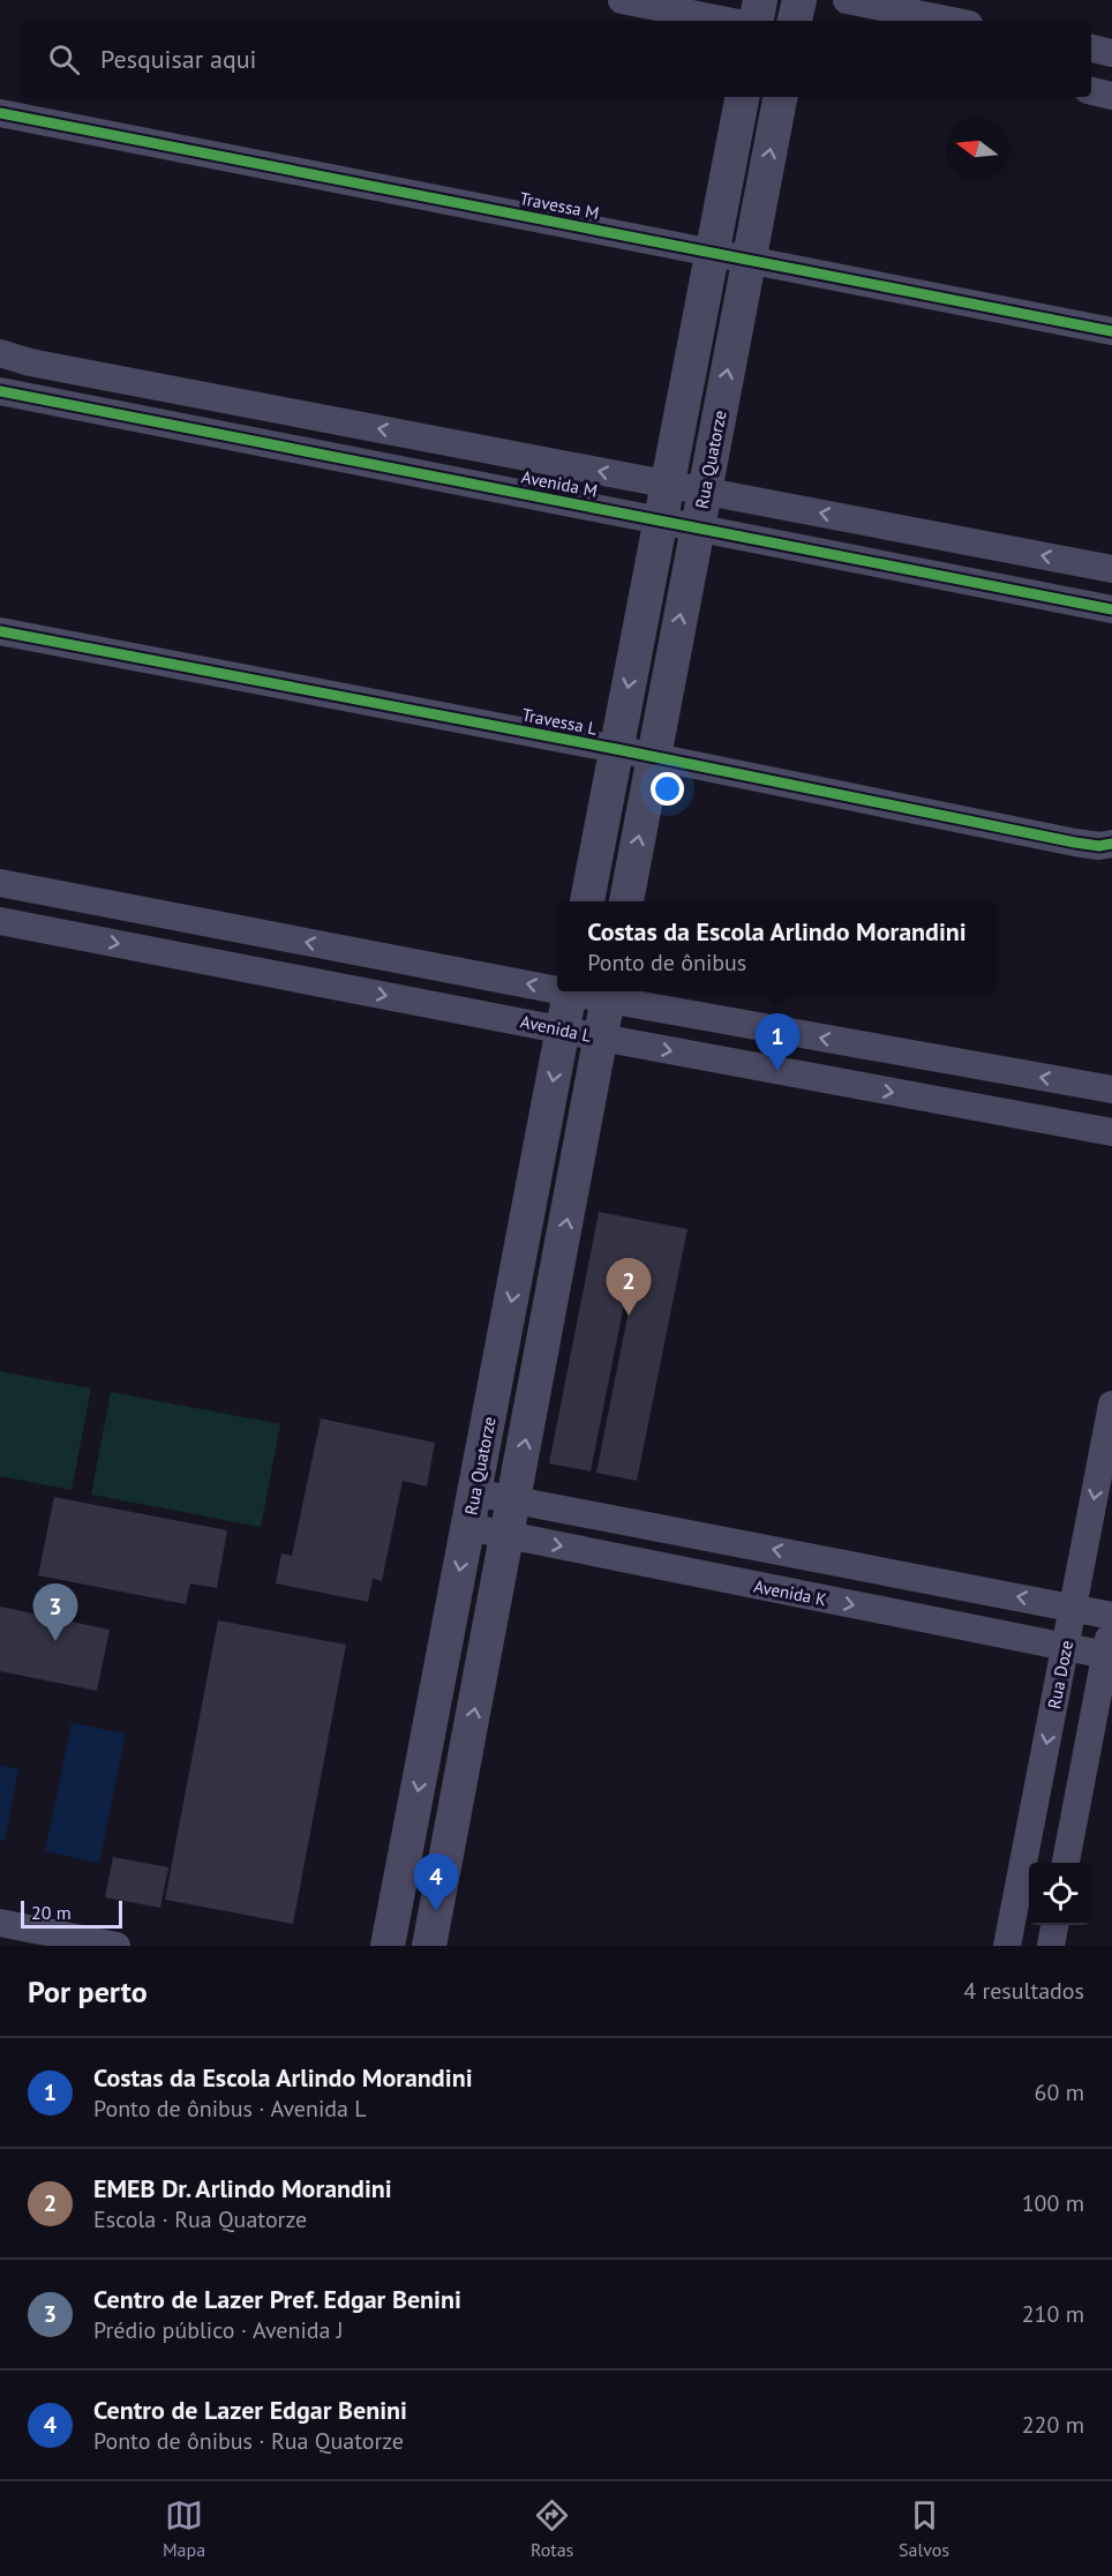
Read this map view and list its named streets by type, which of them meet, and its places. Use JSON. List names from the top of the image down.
{
  "streets": {
    "street": [
      "Travessa M",
      "Rua Quatorze",
      "Avenida M",
      "Travessa L",
      "Avenida L",
      "Avenida K",
      "Rua Doze"
    ]
  },
  "crossings": [
    ["Travessa M", "Rua Quatorze"],
    ["Rua Quatorze", "Avenida M"],
    ["Rua Quatorze", "Travessa L"],
    ["Rua Quatorze", "Avenida L"],
    ["Rua Quatorze", "Avenida K"],
    ["Avenida K", "Rua Doze"]
  ],
  "scale_bar": "20 m",
  "north": "left",
  "page": {
    "search": "Pesquisar aqui",
    "popup": ["Costas da Escola Arlindo Morandini", "Ponto de ônibus"],
    "pins": [
      "1",
      "2",
      "3",
      "4"
    ],
    "scale": "20 m",
    "heading": ["Por perto", "4 resultados"],
    "list": [
      {
        "mark": "1",
        "name": "Costas da Escola Arlindo Morandini",
        "note": "Ponto de ônibus · Avenida L",
        "value": "60 m"
      },
      {
        "mark": "2",
        "name": "EMEB Dr. Arlindo Morandini",
        "note": "Escola · Rua Quatorze",
        "value": "100 m"
      },
      {
        "mark": "3",
        "name": "Centro de Lazer Pref. Edgar Benini",
        "note": "Prédio público · Avenida J",
        "value": "210 m"
      },
      {
        "mark": "4",
        "name": "Centro de Lazer Edgar Benini",
        "note": "Ponto de ônibus · Rua Quatorze",
        "value": "220 m"
      }
    ],
    "nav": ["Mapa", "Rotas", "Salvos"]
  }
}
